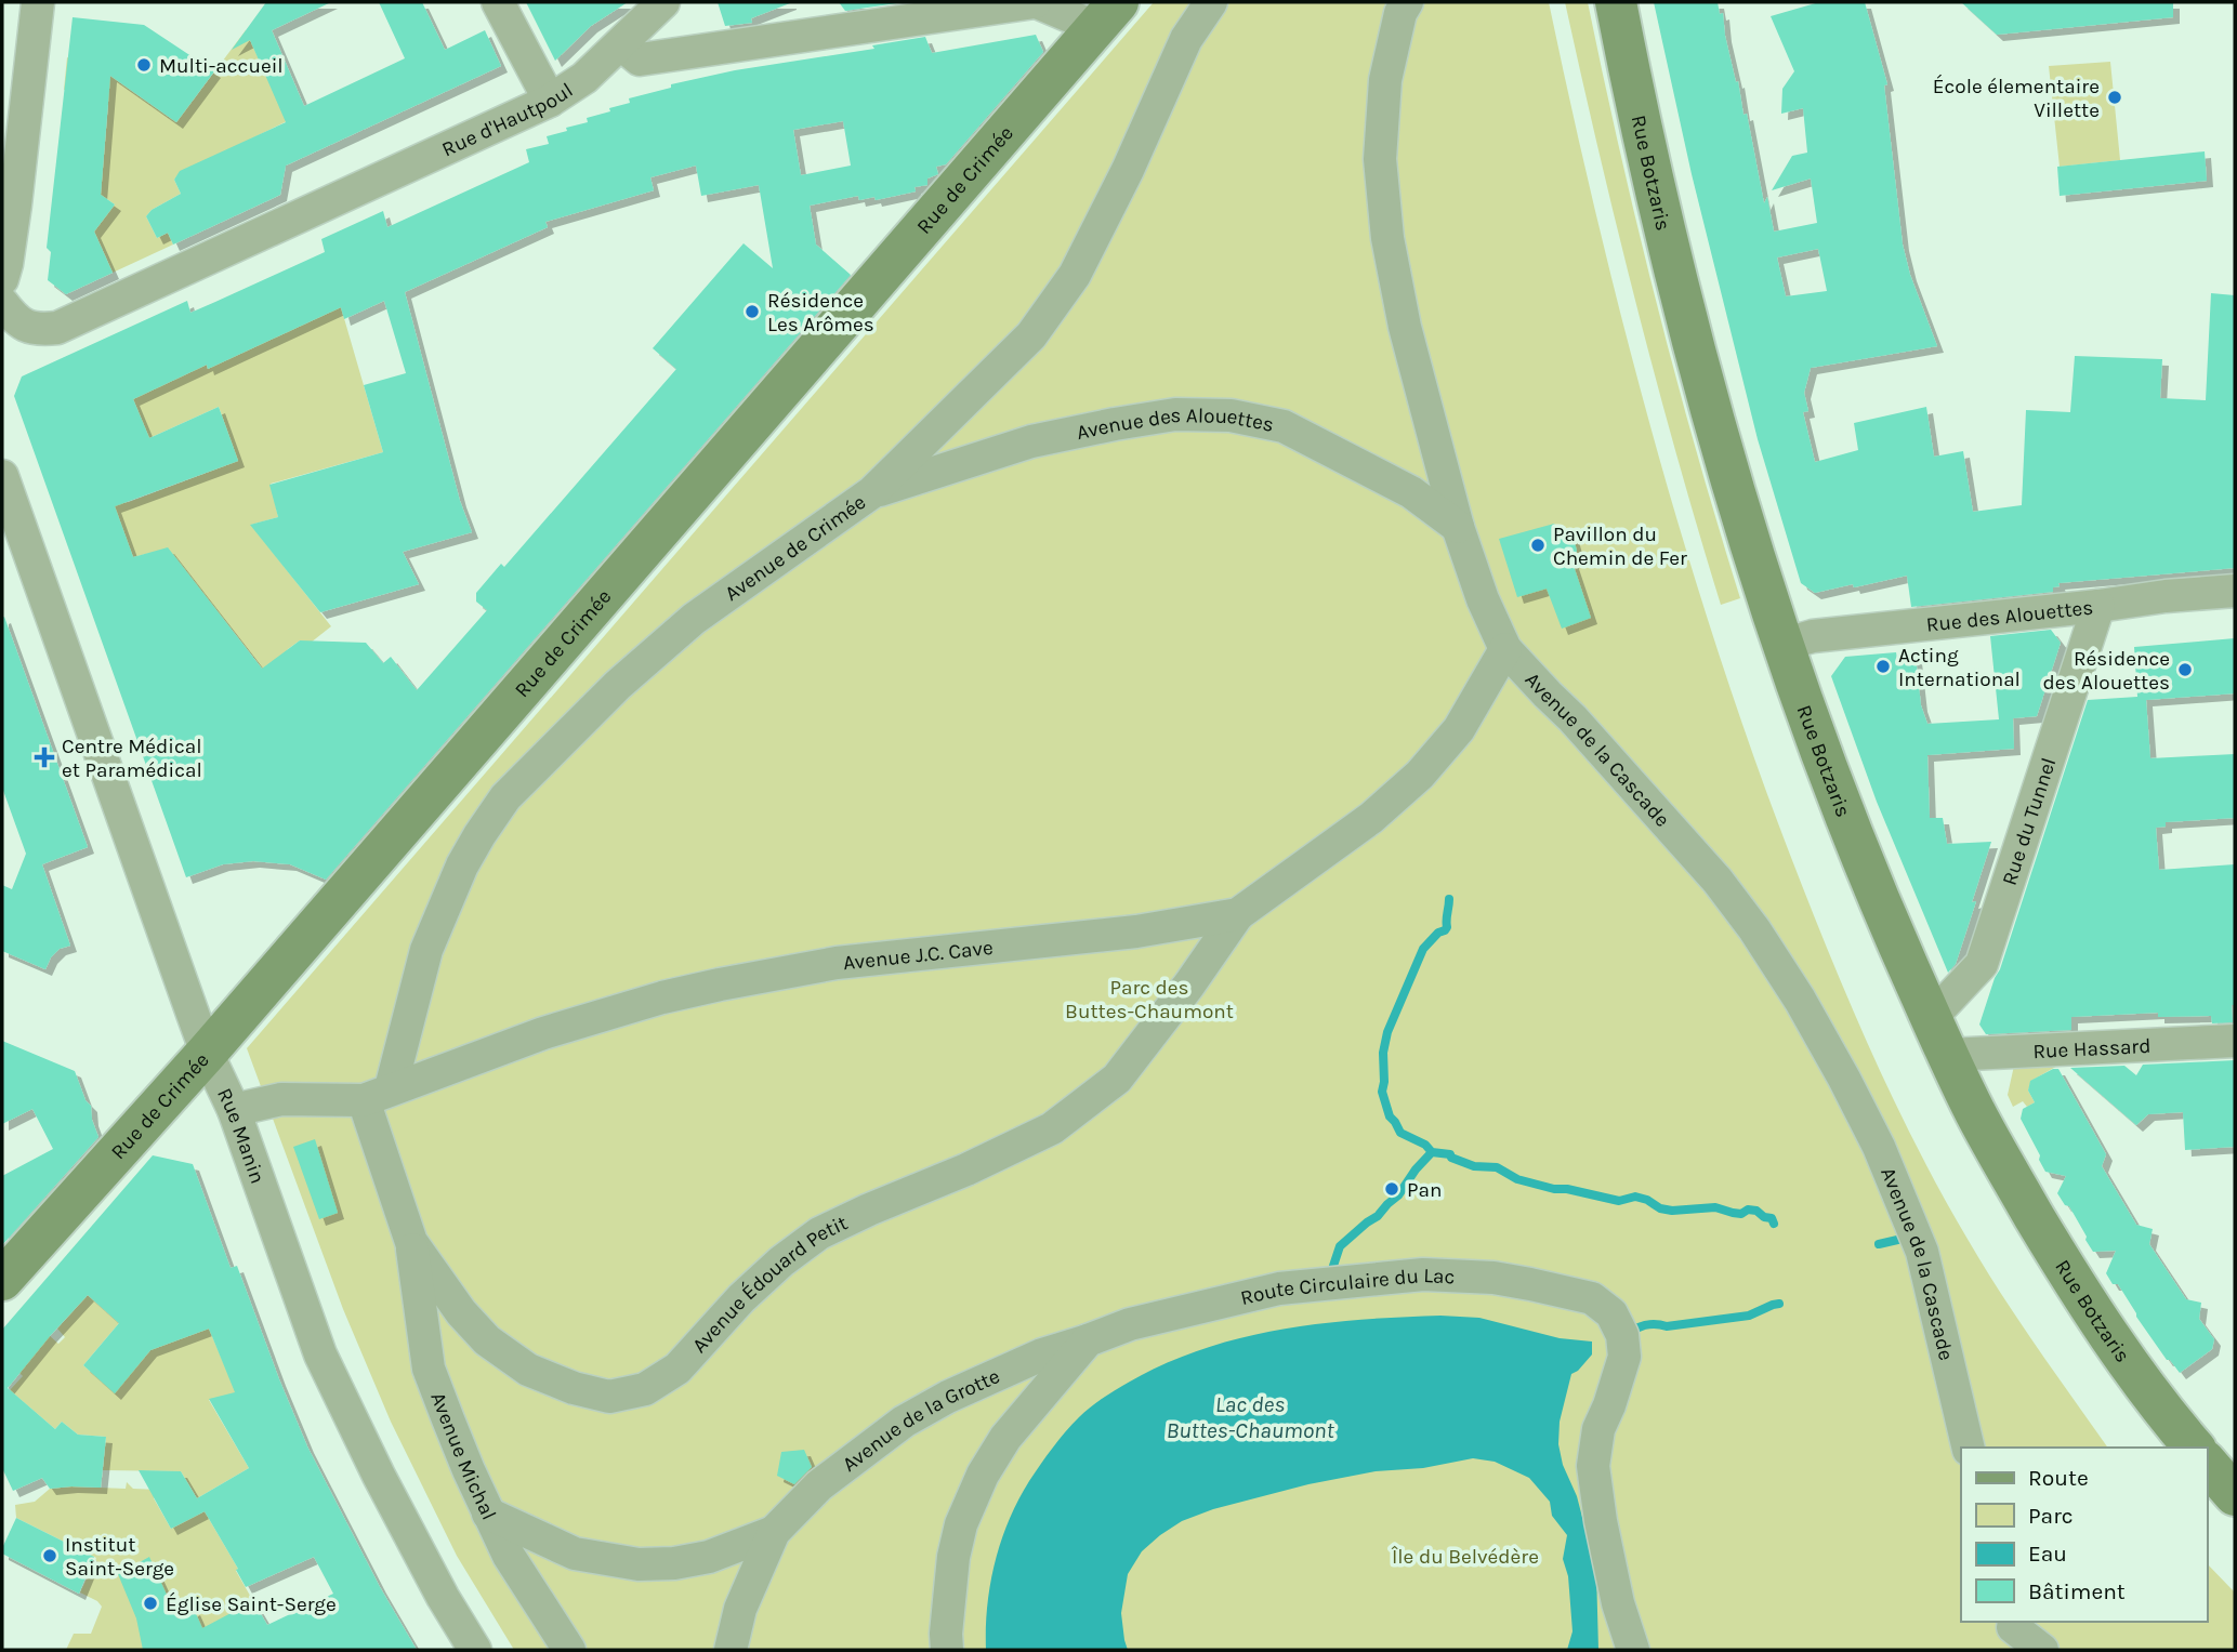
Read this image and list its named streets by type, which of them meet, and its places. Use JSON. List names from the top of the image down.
{
  "streets": {
    "street": [
      "Rue d'Hautpoul",
      "Rue Botzaris",
      "Rue de Crimée",
      "Avenue des Alouettes",
      "Avenue de Crimée",
      "Rue des Alouettes",
      "Avenue de la Cascade",
      "Rue du Tunnel",
      "Avenue J.C. Cave",
      "Rue Hassard",
      "Rue Manin",
      "Avenue Édouard Petit",
      "Route Circulaire du Lac",
      "Avenue de la Grotte",
      "Avenue Michal"
    ]
  },
  "crossings": [
    ["Rue Botzaris", "Rue des Alouettes"],
    ["Rue Botzaris", "Rue du Tunnel"],
    ["Rue Botzaris", "Rue Hassard"],
    ["Rue de Crimée", "Rue Manin"],
    ["Avenue des Alouettes", "Avenue de Crimée"],
    ["Avenue des Alouettes", "Avenue de la Cascade"],
    ["Avenue de Crimée", "Avenue J.C. Cave"],
    ["Avenue de Crimée", "Avenue Édouard Petit"],
    ["Rue des Alouettes", "Rue du Tunnel"],
    ["Avenue de la Cascade", "Avenue J.C. Cave"],
    ["Avenue J.C. Cave", "Rue Manin"],
    ["Avenue J.C. Cave", "Avenue Édouard Petit"],
    ["Avenue Édouard Petit", "Avenue Michal"],
    ["Route Circulaire du Lac", "Avenue de la Grotte"],
    ["Avenue de la Grotte", "Avenue Michal"]
  ],
  "water": ["Lac des Buttes-Chaumont"],
  "parks": ["Parc des Buttes-Chaumont", "Île du Belvédère"],
  "places": {
    "other": [
      "Multi-accueil",
      "École élementaire Villette",
      "Résidence Les Arômes",
      "Pavillon du Chemin de Fer",
      "Acting International",
      "Résidence des Alouettes",
      "Pan",
      "Institut Saint-Serge",
      "Église Saint-Serge"
    ],
    "health": ["Centre Médical et Paramédical"]
  },
  "legend": [
    "Route",
    "Parc",
    "Eau",
    "Bâtiment"
  ]
}
